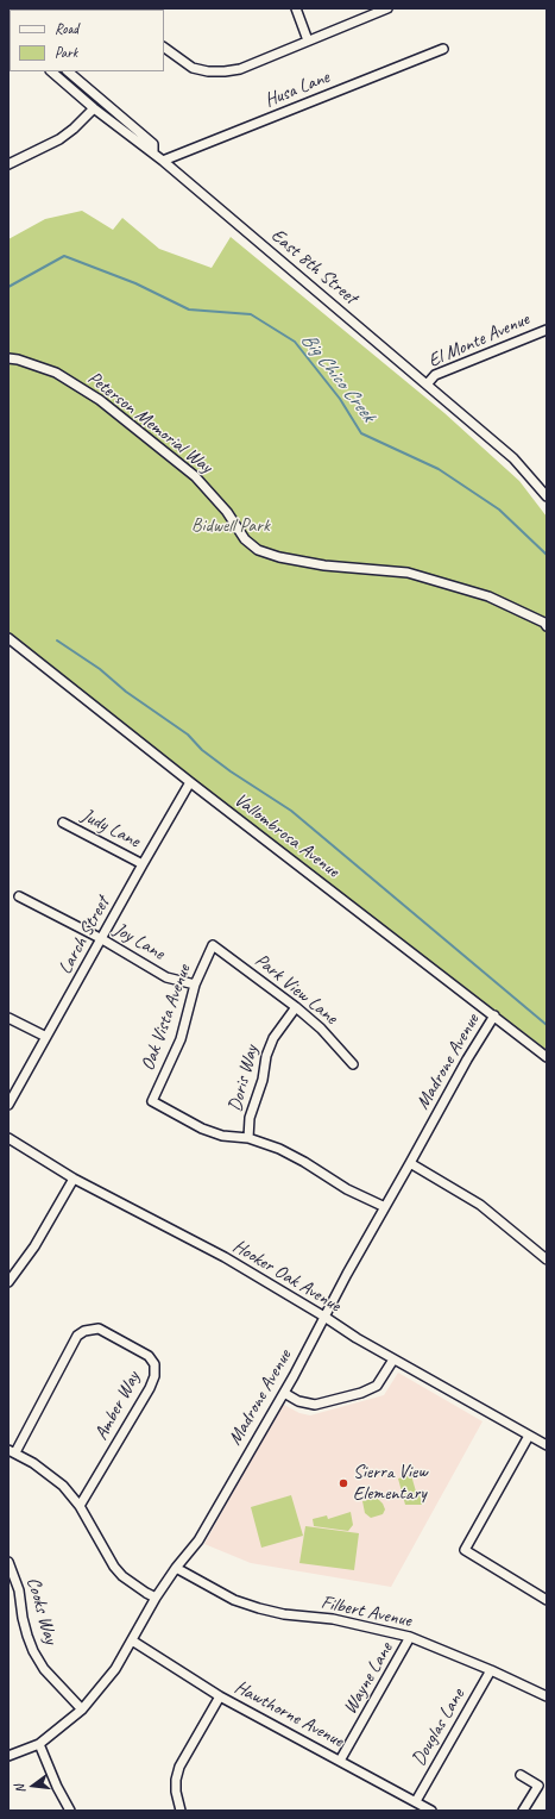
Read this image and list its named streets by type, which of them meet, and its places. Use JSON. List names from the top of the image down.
{
  "streets": {
    "street": [
      "Husa Lane",
      "East 8th Street",
      "El Monte Avenue",
      "Peterson Memorial Way",
      "Judy Lane",
      "Vallombrosa Avenue",
      "Larch Street",
      "Joy Lane",
      "Park View Lane",
      "Oak Vista Avenue",
      "Madrone Avenue",
      "Doris Way",
      "Hooker Oak Avenue",
      "Amber Way",
      "Cooks Way",
      "Filbert Avenue",
      "Wayne Lane",
      "Hawthorne Avenue",
      "Douglas Lane"
    ]
  },
  "crossings": [
    ["Husa Lane", "East 8th Street"],
    ["East 8th Street", "El Monte Avenue"],
    ["Judy Lane", "Larch Street"],
    ["Vallombrosa Avenue", "Larch Street"],
    ["Vallombrosa Avenue", "Madrone Avenue"],
    ["Larch Street", "Joy Lane"],
    ["Joy Lane", "Oak Vista Avenue"],
    ["Park View Lane", "Oak Vista Avenue"],
    ["Park View Lane", "Doris Way"],
    ["Oak Vista Avenue", "Madrone Avenue"],
    ["Oak Vista Avenue", "Doris Way"],
    ["Madrone Avenue", "Hooker Oak Avenue"],
    ["Madrone Avenue", "Cooks Way"],
    ["Madrone Avenue", "Filbert Avenue"],
    ["Madrone Avenue", "Hawthorne Avenue"],
    ["Filbert Avenue", "Wayne Lane"],
    ["Filbert Avenue", "Douglas Lane"],
    ["Wayne Lane", "Hawthorne Avenue"],
    ["Hawthorne Avenue", "Douglas Lane"]
  ],
  "water": ["Big Chico Creek"],
  "parks": ["Bidwell Park"],
  "places": ["Sierra View Elementary"],
  "legend": ["Road", "Park"],
  "north": "left"
}
